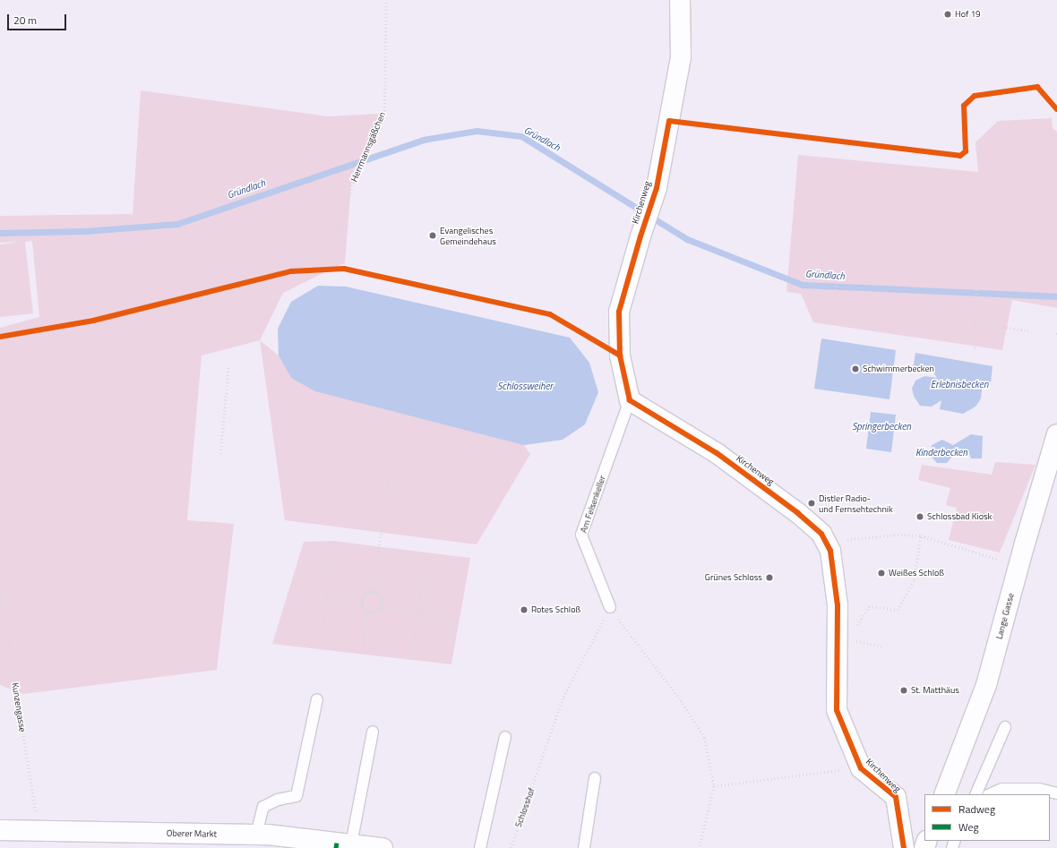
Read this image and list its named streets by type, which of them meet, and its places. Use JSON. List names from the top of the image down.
{
  "streets": {
    "street": ["Kirchenweg", "Lange Gasse", "Oberer Markt"],
    "lane": ["Am Felsenkeller"],
    "path": ["Herrmannsgäßchen", "Kunzengasse", "Schlosshof"]
  },
  "crossings": [
    ["Kirchenweg", "Am Felsenkeller"],
    ["Am Felsenkeller", "Schlosshof"],
    ["Kunzengasse", "Oberer Markt"]
  ],
  "water": [
    "Gründlach",
    "Erlebnisbecken",
    "Schlossweiher",
    "Springerbecken",
    "Kinderbecken"
  ],
  "places": [
    "Hof 19",
    "Evangelisches Gemeindehaus",
    "Schwimmerbecken",
    "Distler Radio- und Fernsehtechnik",
    "Schlossbad Kiosk",
    "Weißes Schloß",
    "Grünes Schloss",
    "Rotes Schloß",
    "St. Matthäus"
  ],
  "legend": ["Radweg", "Weg"],
  "scale_bar": "20 m"
}
